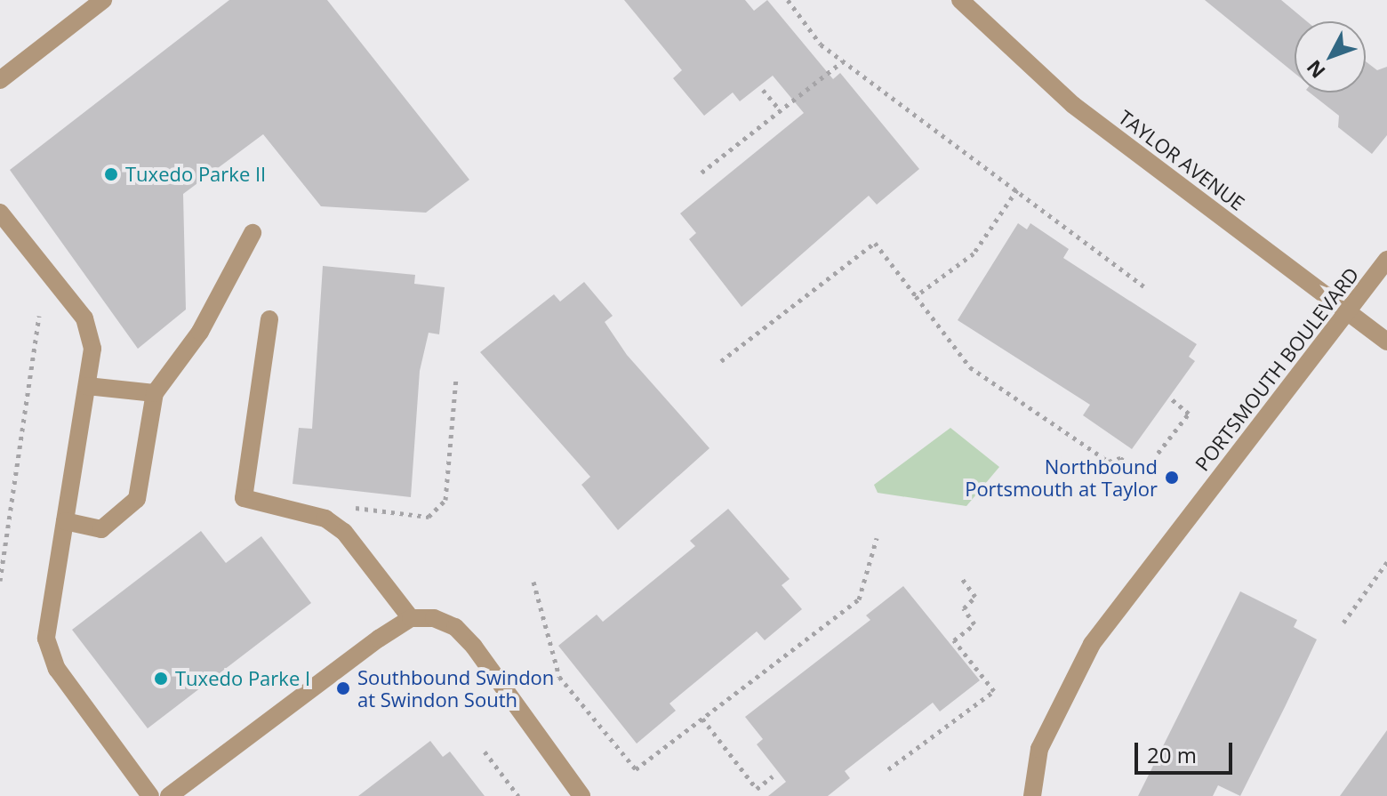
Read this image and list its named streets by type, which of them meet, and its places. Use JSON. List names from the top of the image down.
{
  "streets": {
    "street": ["TAYLOR AVENUE", "PORTSMOUTH BOULEVARD"]
  },
  "crossings": [
    ["TAYLOR AVENUE", "PORTSMOUTH BOULEVARD"]
  ],
  "places": [
    "Tuxedo Parke II",
    "Northbound Portsmouth at Taylor",
    "Tuxedo Parke I",
    "Southbound Swindon at Swindon South"
  ],
  "scale_bar": "20 m",
  "north": "bottom left"
}
